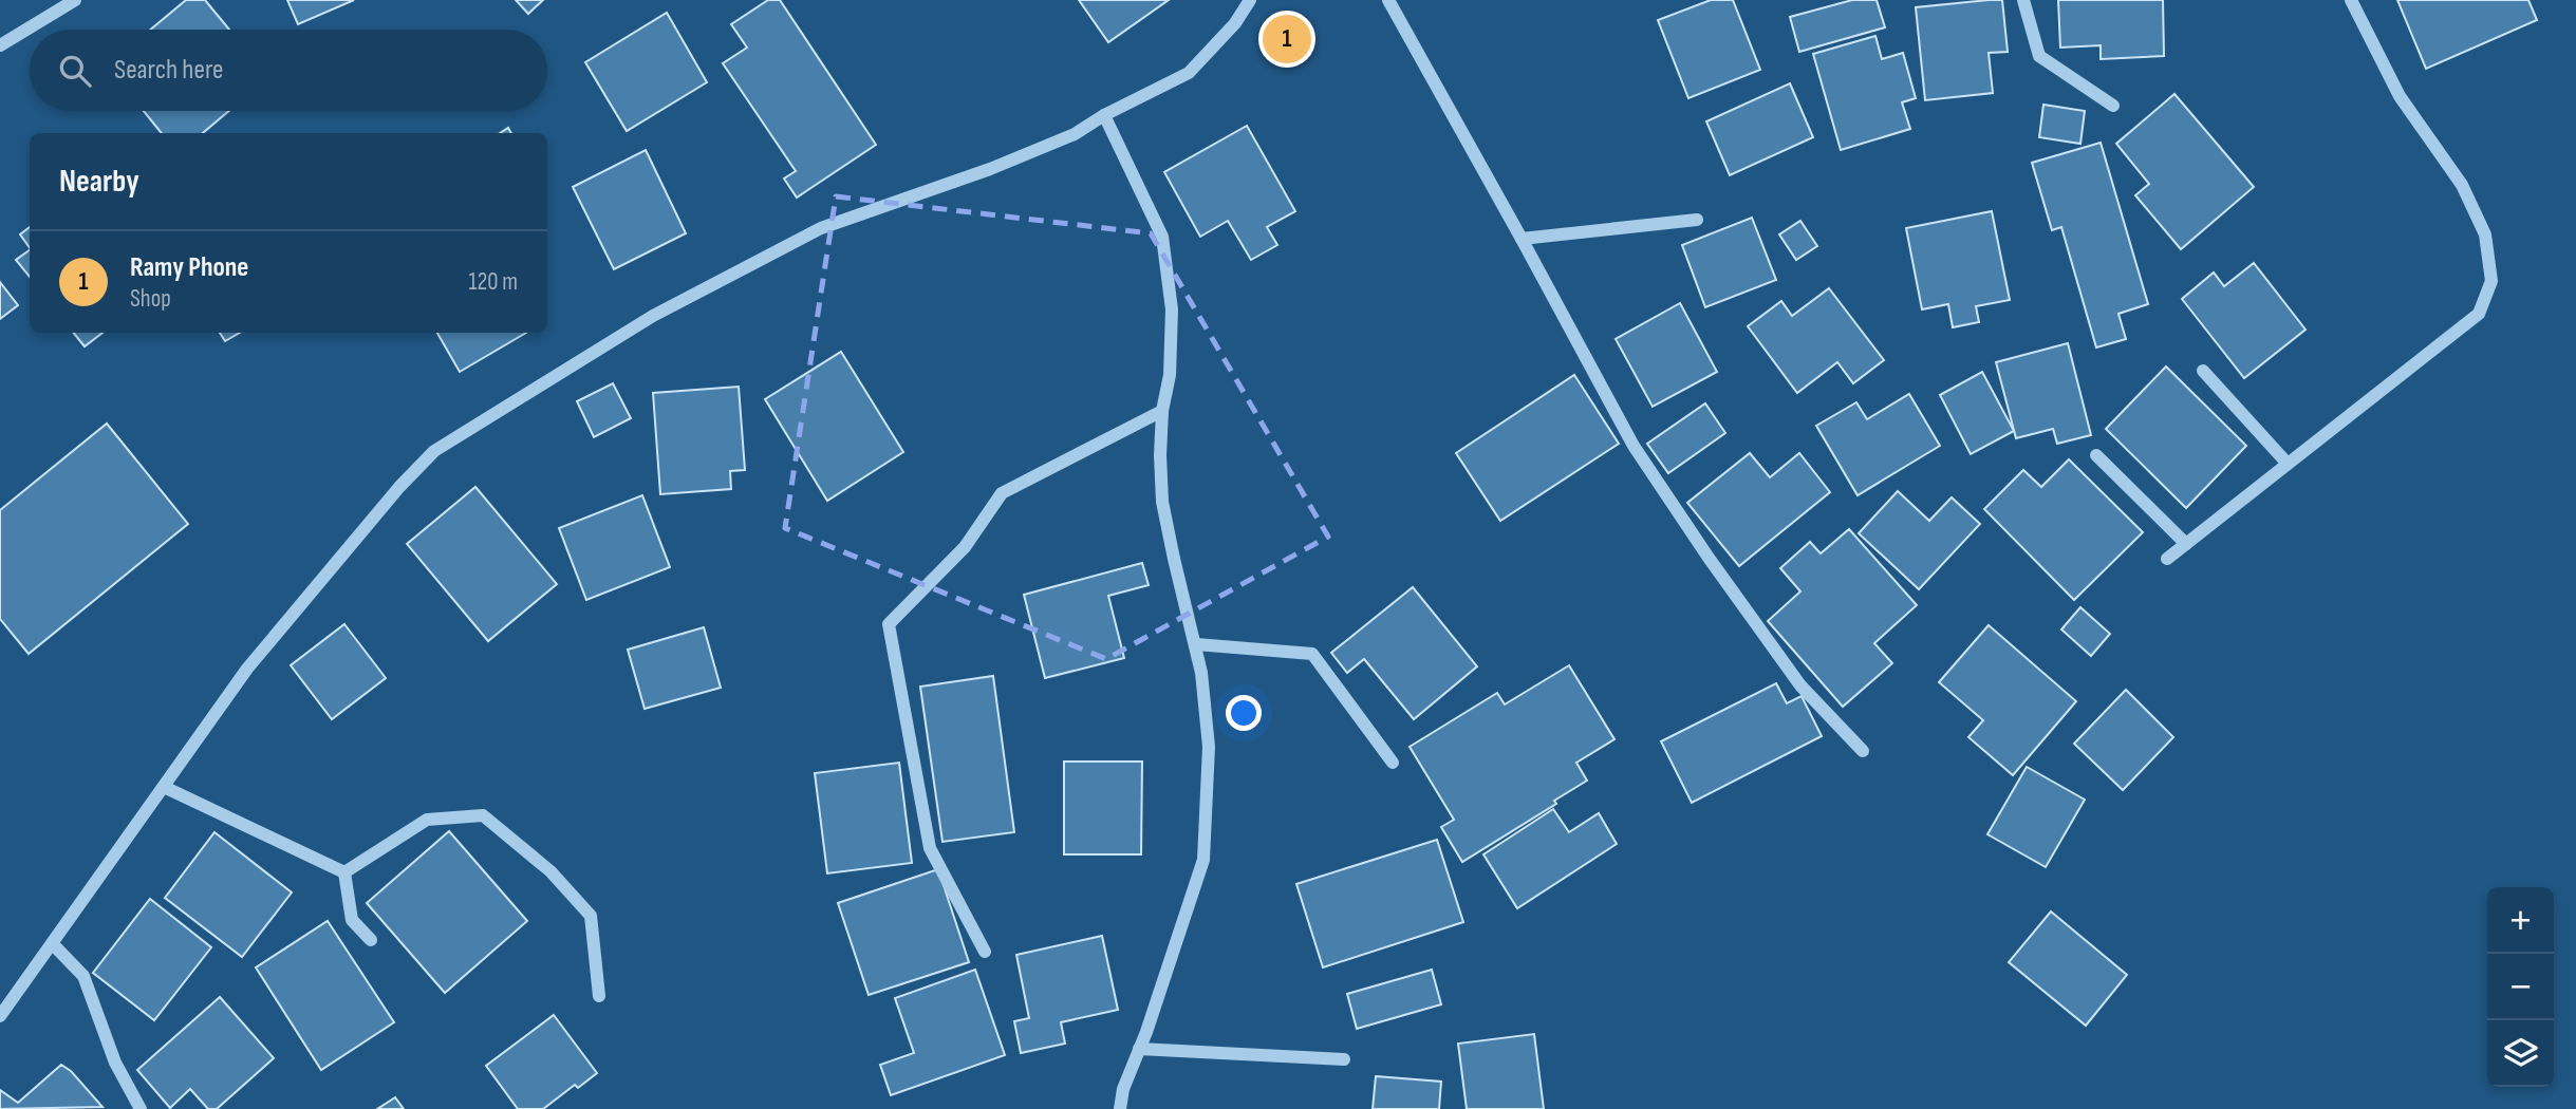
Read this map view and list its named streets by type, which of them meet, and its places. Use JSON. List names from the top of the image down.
{
  "page": {
    "pins": "1",
    "search": "Search here",
    "heading": "Nearby",
    "list": [
      {
        "mark": "1",
        "name": "Ramy Phone",
        "note": "Shop",
        "value": "120 m"
      }
    ],
    "map_buttons": ["+", "−"]
  }
}
